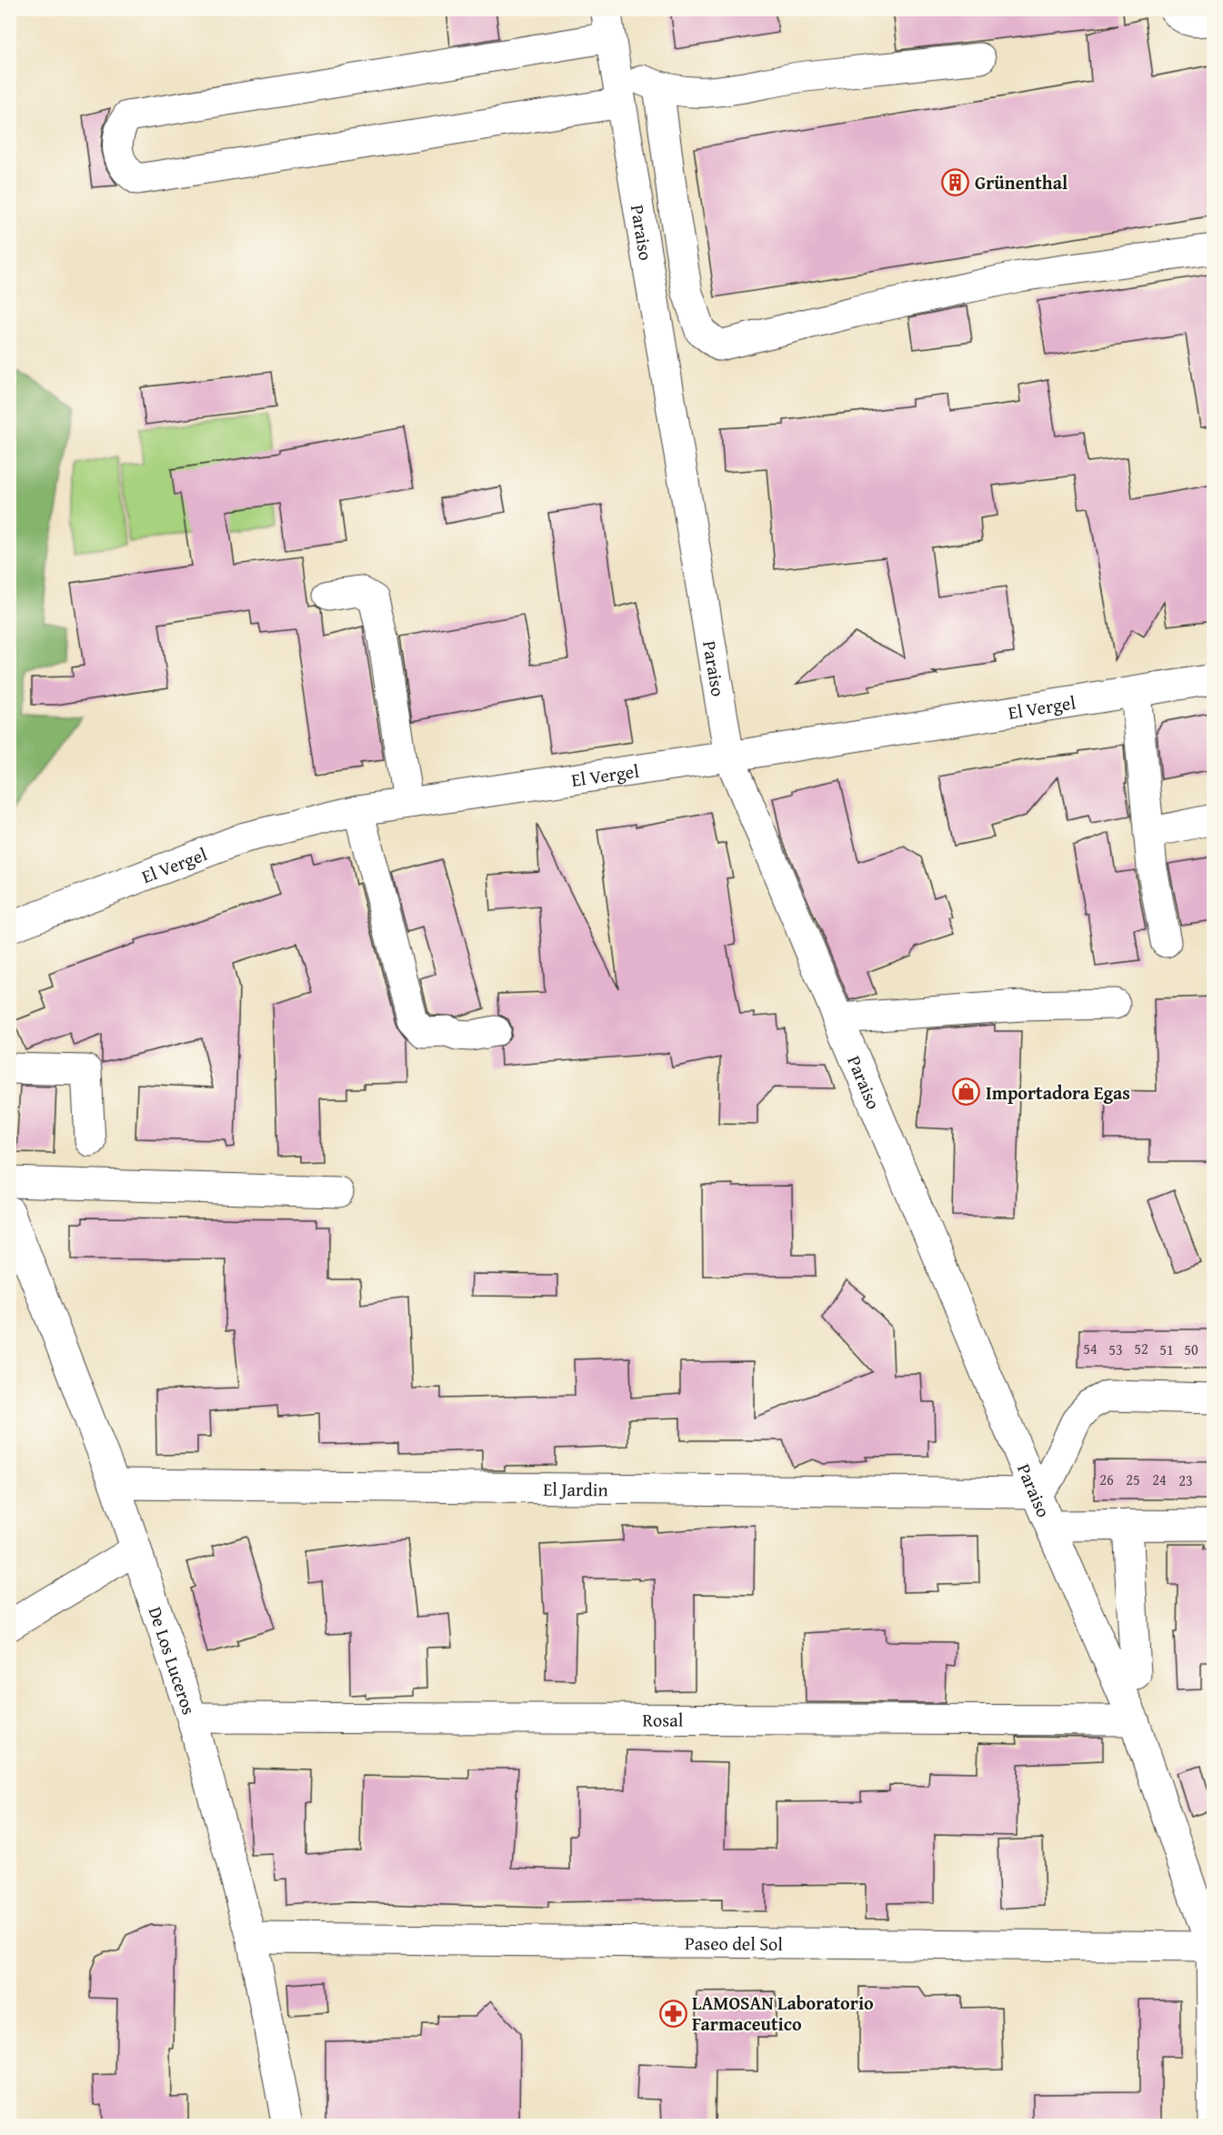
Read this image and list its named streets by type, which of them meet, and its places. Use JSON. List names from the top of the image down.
{
  "streets": {
    "street": [
      "Paraiso",
      "El Vergel",
      "El Jardin",
      "De Los Luceros",
      "Rosal",
      "Paseo del Sol"
    ]
  },
  "crossings": [
    ["Paraiso", "El Vergel"],
    ["Paraiso", "El Jardin"],
    ["Paraiso", "Rosal"],
    ["Paraiso", "Paseo del Sol"],
    ["El Jardin", "De Los Luceros"],
    ["De Los Luceros", "Rosal"],
    ["De Los Luceros", "Paseo del Sol"]
  ],
  "places": {
    "building": ["Grünenthal"],
    "shop": ["Importadora Egas"],
    "pharmacy": ["LAMOSAN Laboratorio Farmaceutico"]
  },
  "house_numbers": [
    "54",
    "52",
    "53",
    "51",
    "50",
    "26",
    "25",
    "24",
    "23"
  ]
}
